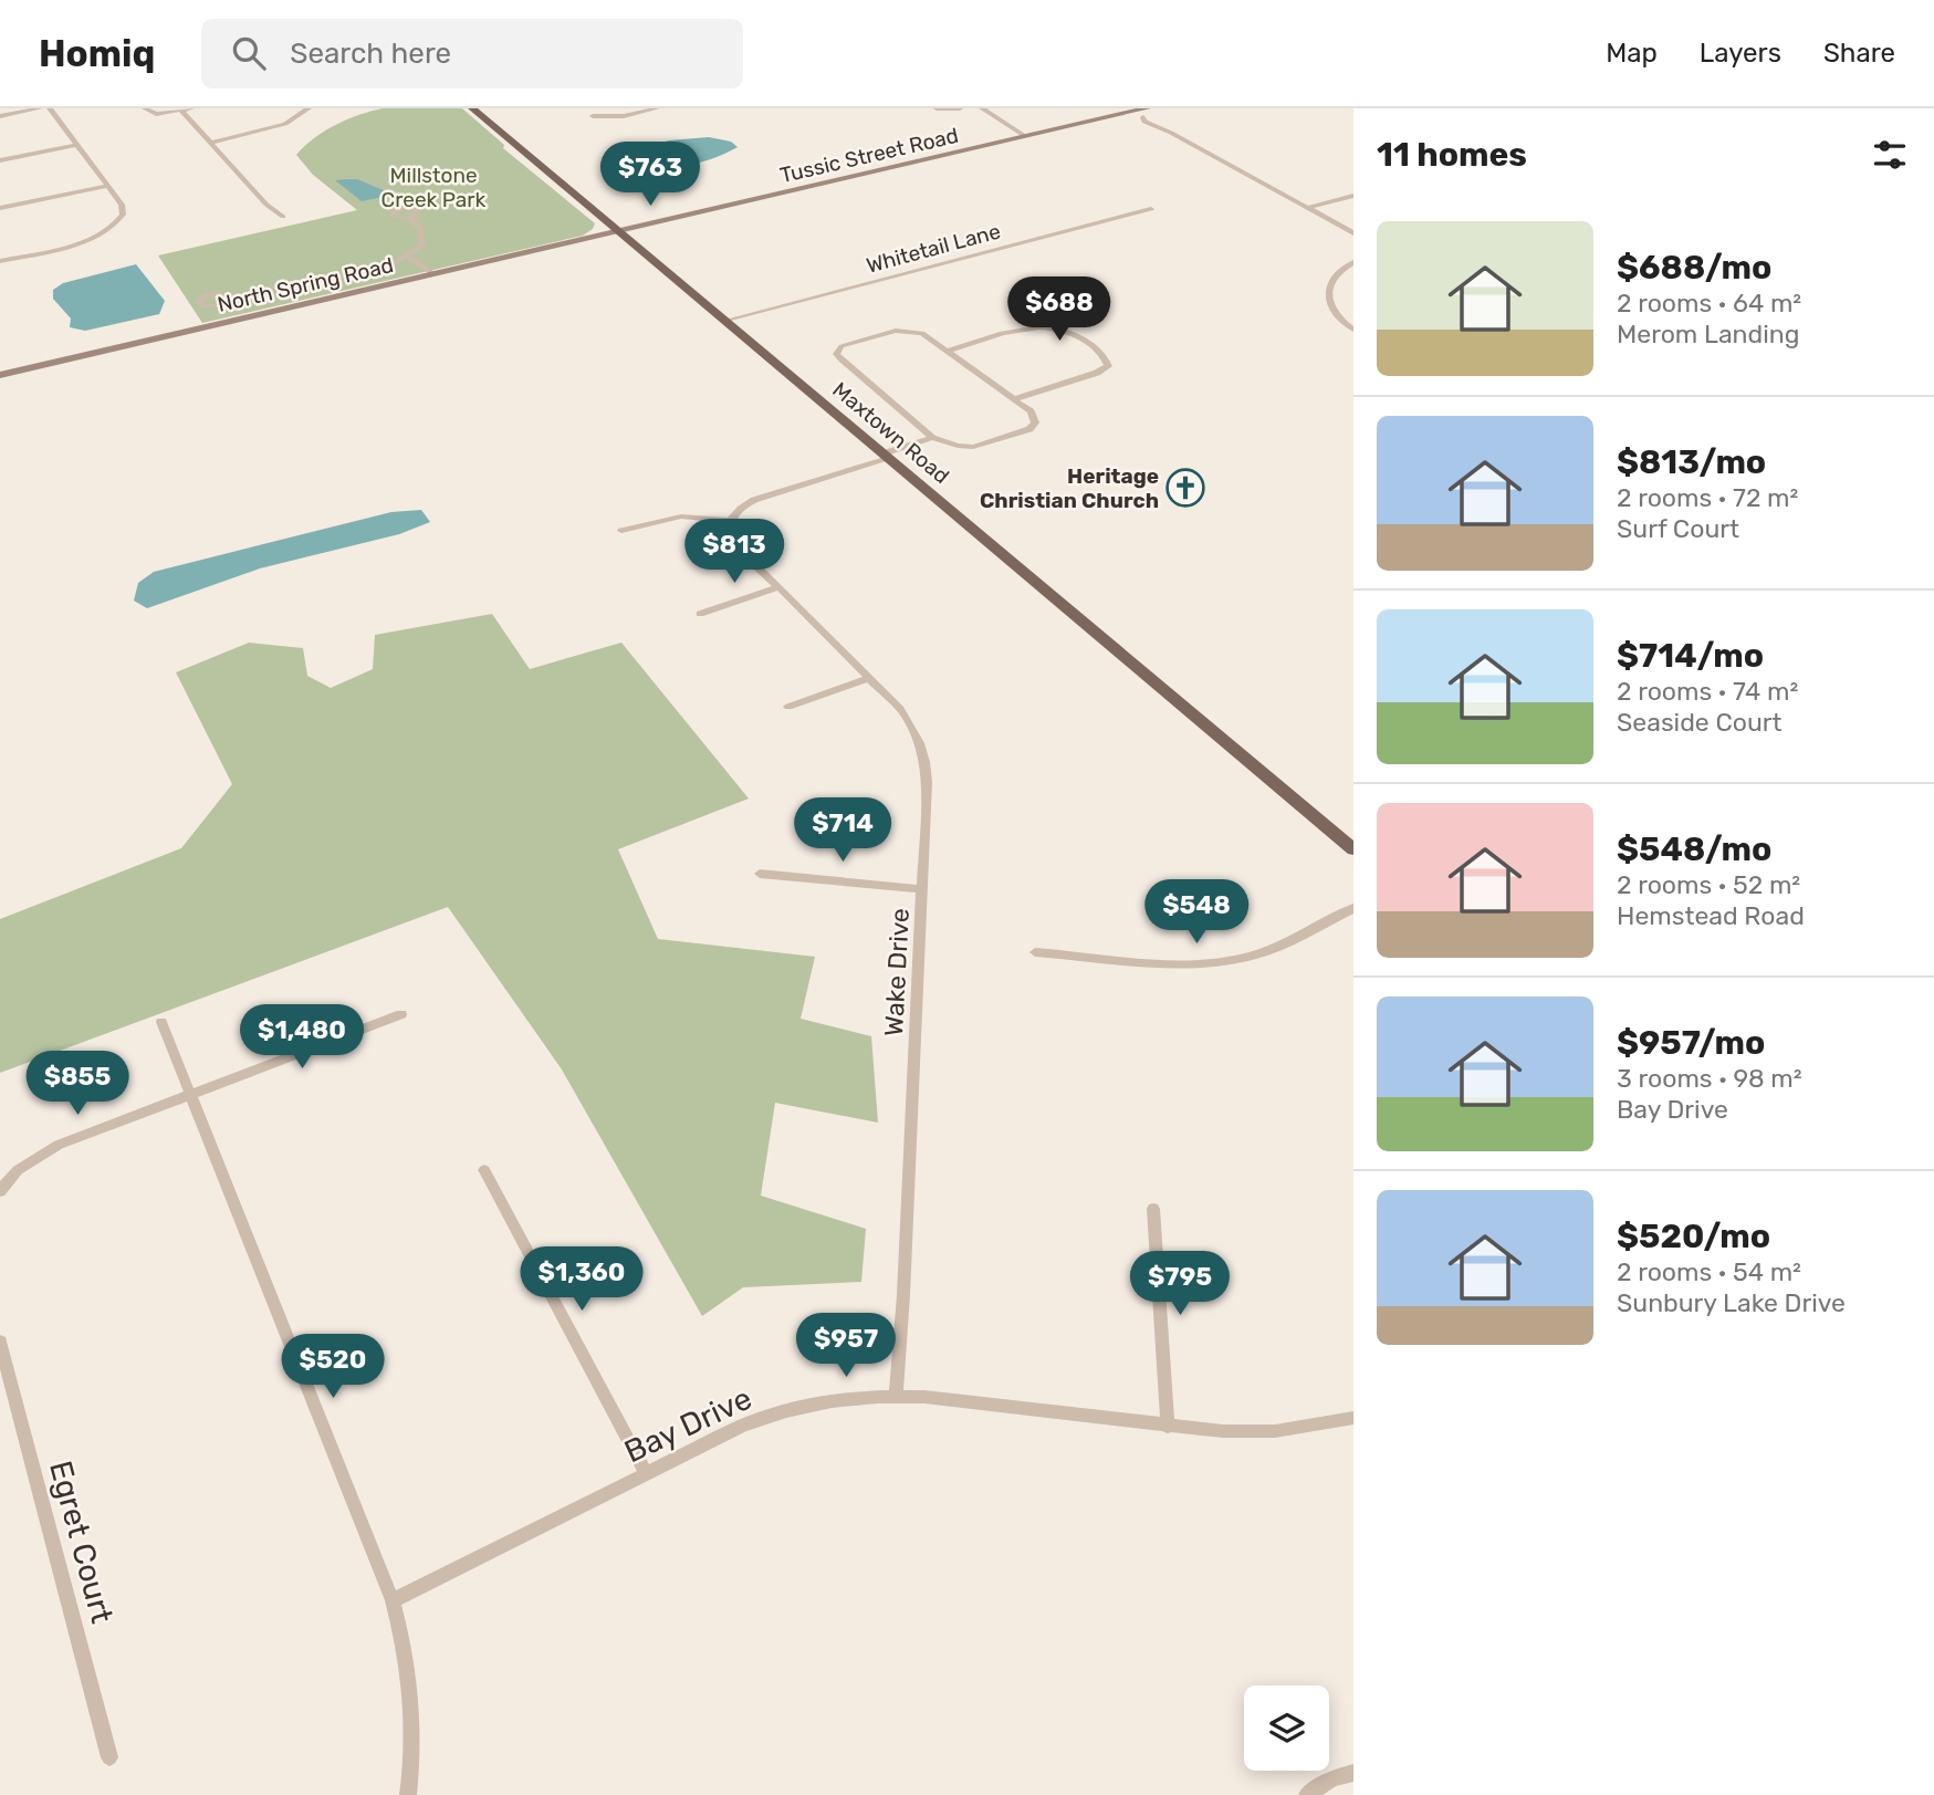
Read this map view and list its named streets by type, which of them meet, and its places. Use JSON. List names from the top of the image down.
{
  "streets": {
    "main road": ["Tussic Street Road", "North Spring Road", "Maxtown Road"],
    "street": [
      "Whitetail Lane",
      "Wake Drive",
      "Bay Drive",
      "Egret Court"
    ]
  },
  "crossings": [
    ["Tussic Street Road", "North Spring Road"],
    ["Tussic Street Road", "Maxtown Road"],
    ["Whitetail Lane", "Maxtown Road"],
    ["North Spring Road", "Maxtown Road"],
    ["Wake Drive", "Bay Drive"]
  ],
  "parks": ["Millstone Creek Park"],
  "places": {
    "church": ["Heritage Christian Church"]
  },
  "page": {
    "header": "Homiq",
    "search": "Search here",
    "nav": ["Map", "Layers", "Share"],
    "heading": "11 homes",
    "price": [
      "$763",
      "$688",
      "$813",
      "$714",
      "$548",
      "$1,480",
      "$855",
      "$1,360",
      "$795",
      "$957",
      "$520"
    ],
    "list": [
      {
        "name": "$688/mo",
        "note": "2 rooms · 64 m² · Merom Landing"
      },
      {
        "name": "$813/mo",
        "note": "2 rooms · 72 m² · Surf Court"
      },
      {
        "name": "$714/mo",
        "note": "2 rooms · 74 m² · Seaside Court"
      },
      {
        "name": "$548/mo",
        "note": "2 rooms · 52 m² · Hemstead Road"
      },
      {
        "name": "$957/mo",
        "note": "3 rooms · 98 m² · Bay Drive"
      },
      {
        "name": "$520/mo",
        "note": "2 rooms · 54 m² · Sunbury Lake Drive"
      }
    ]
  }
}
